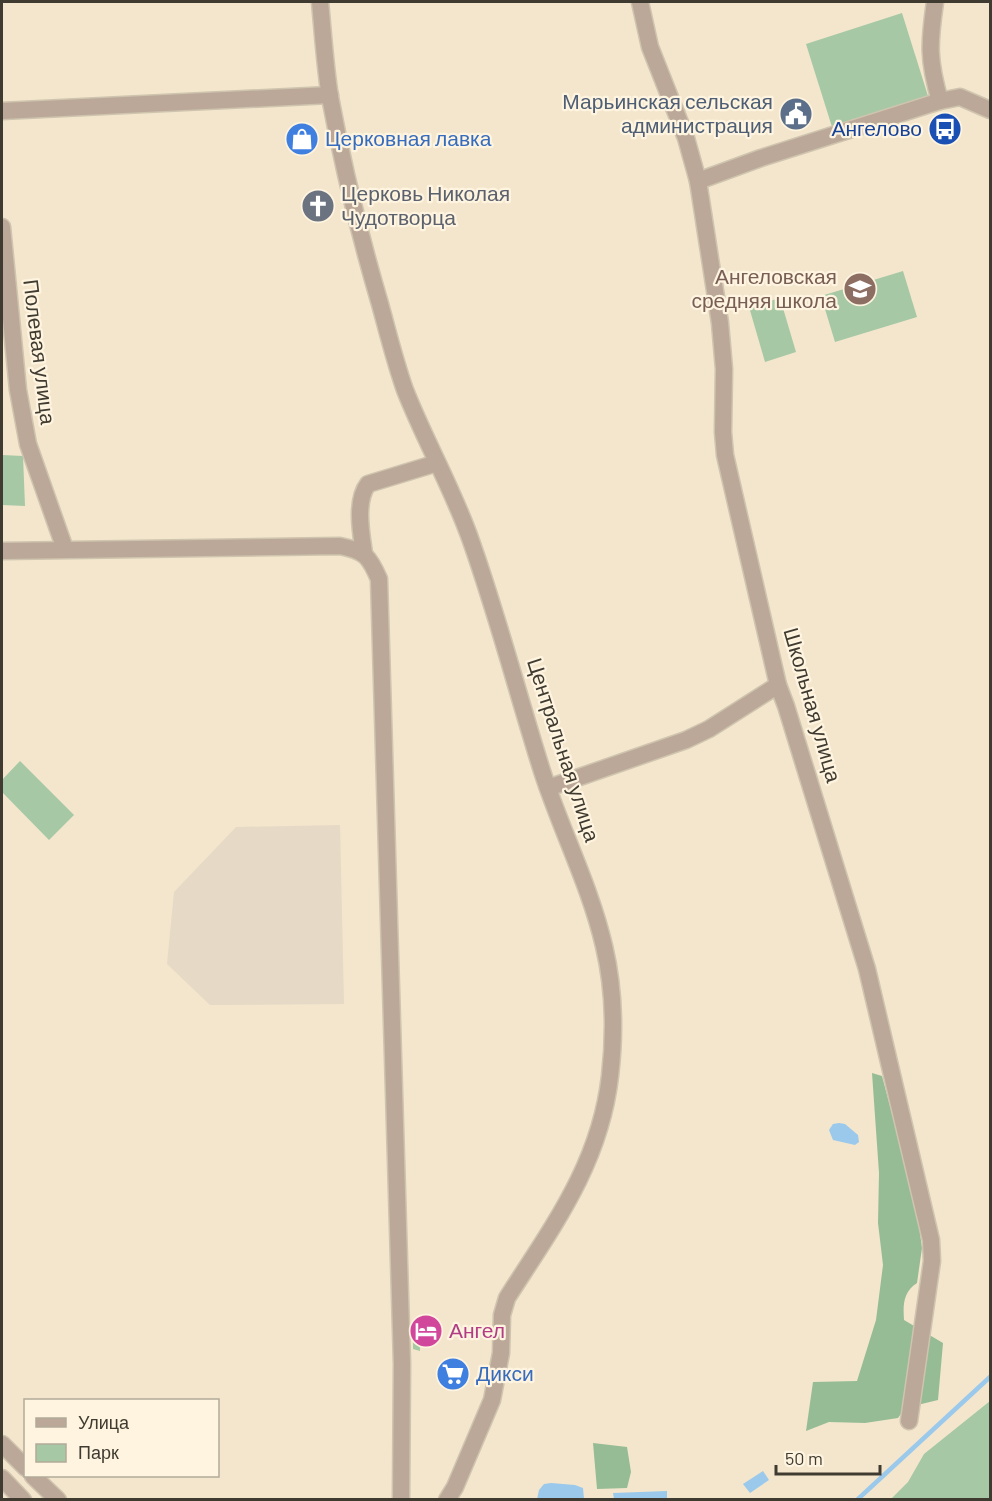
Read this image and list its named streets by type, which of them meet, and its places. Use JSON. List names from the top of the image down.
{
  "streets": {
    "street": ["Полевая улица", "Школьная улица", "Центральная улица"]
  },
  "places": {
    "public building": ["Марьинская сельская администрация"],
    "bus stop": ["Ангелово"],
    "shop": ["Церковная лавка"],
    "church": ["Церковь Николая Чудотворца"],
    "school or university": ["Ангеловская средняя школа"],
    "hotel": ["Ангел"],
    "supermarket": ["Дикси"]
  },
  "legend": ["Улица", "Парк"],
  "scale_bar": "50 m"
}
